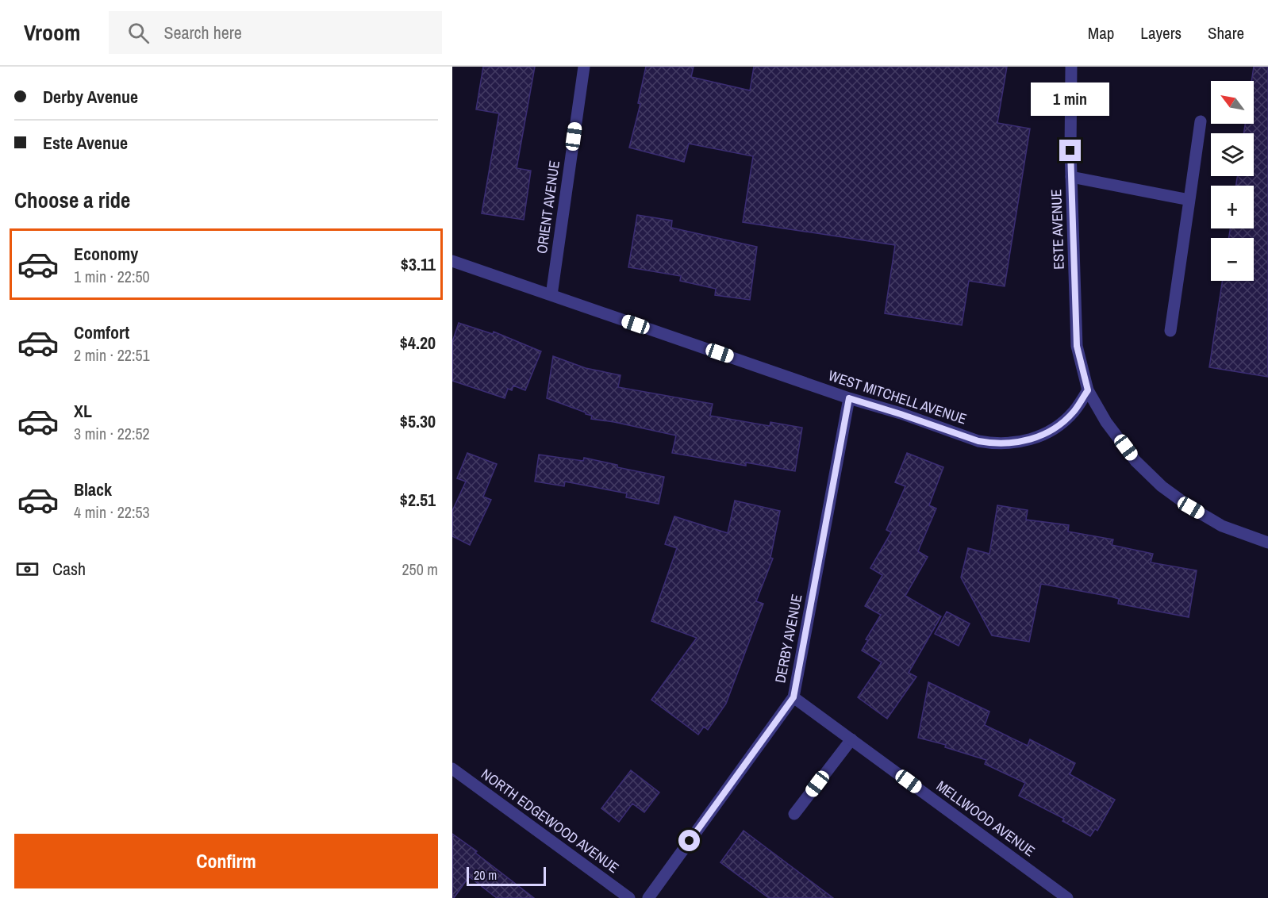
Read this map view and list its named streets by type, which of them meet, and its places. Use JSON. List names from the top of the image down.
{
  "streets": {
    "street": [
      "ORIENT AVENUE",
      "ESTE AVENUE",
      "WEST MITCHELL AVENUE",
      "DERBY AVENUE",
      "MELLWOOD AVENUE",
      "NORTH EDGEWOOD AVENUE"
    ]
  },
  "crossings": [
    ["ORIENT AVENUE", "WEST MITCHELL AVENUE"],
    ["ESTE AVENUE", "WEST MITCHELL AVENUE"],
    ["WEST MITCHELL AVENUE", "DERBY AVENUE"],
    ["DERBY AVENUE", "MELLWOOD AVENUE"]
  ],
  "scale_bar": "20 m",
  "north": "top left",
  "page": {
    "header": "Vroom",
    "search": "Search here",
    "nav": ["Map", "Layers", "Share"],
    "banner": ["Derby Avenue", "Este Avenue"],
    "map_buttons": ["+", "−"],
    "bubble": "1 min",
    "heading": "Choose a ride",
    "list": [
      {
        "name": "Economy",
        "note": "1 min · 22:50",
        "value": "$3.11"
      },
      {
        "name": "Comfort",
        "note": "2 min · 22:51",
        "value": "$4.20"
      },
      {
        "name": "XL",
        "note": "3 min · 22:52",
        "value": "$5.30"
      },
      {
        "name": "Black",
        "note": "4 min · 22:53",
        "value": "$2.51"
      }
    ],
    "pay": ["Cash", "250 m"],
    "buttons": "Confirm",
    "scale": "20 m"
  }
}
